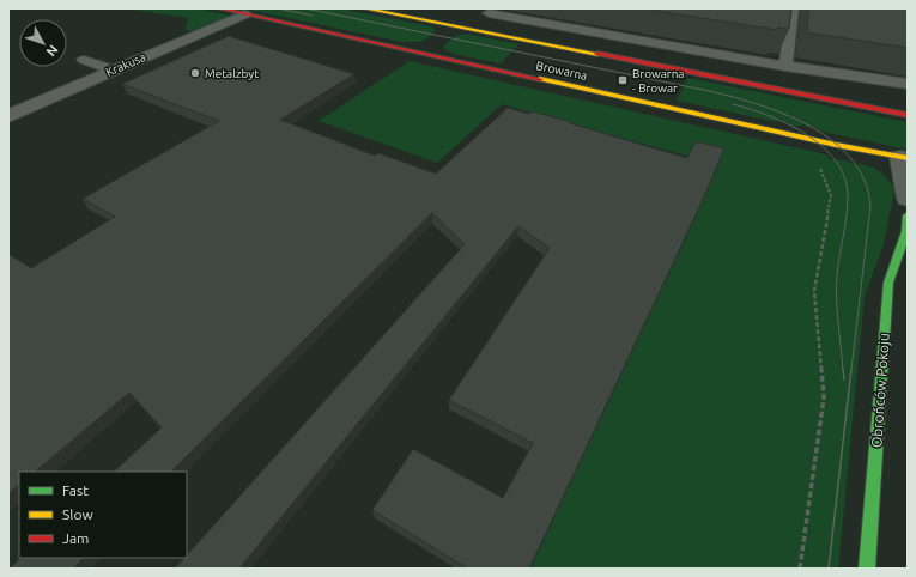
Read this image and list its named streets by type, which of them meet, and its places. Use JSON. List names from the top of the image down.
{
  "streets": {
    "main road": ["Browarna", "Obrońców Pokoju"],
    "street": ["Krakusa"]
  },
  "crossings": [
    ["Krakusa", "Browarna"]
  ],
  "places": {
    "other": ["Metalzbyt"],
    "transit": ["Browarna - Browar"]
  },
  "legend": ["Fast", "Slow", "Jam"],
  "north": "bottom right"
}
